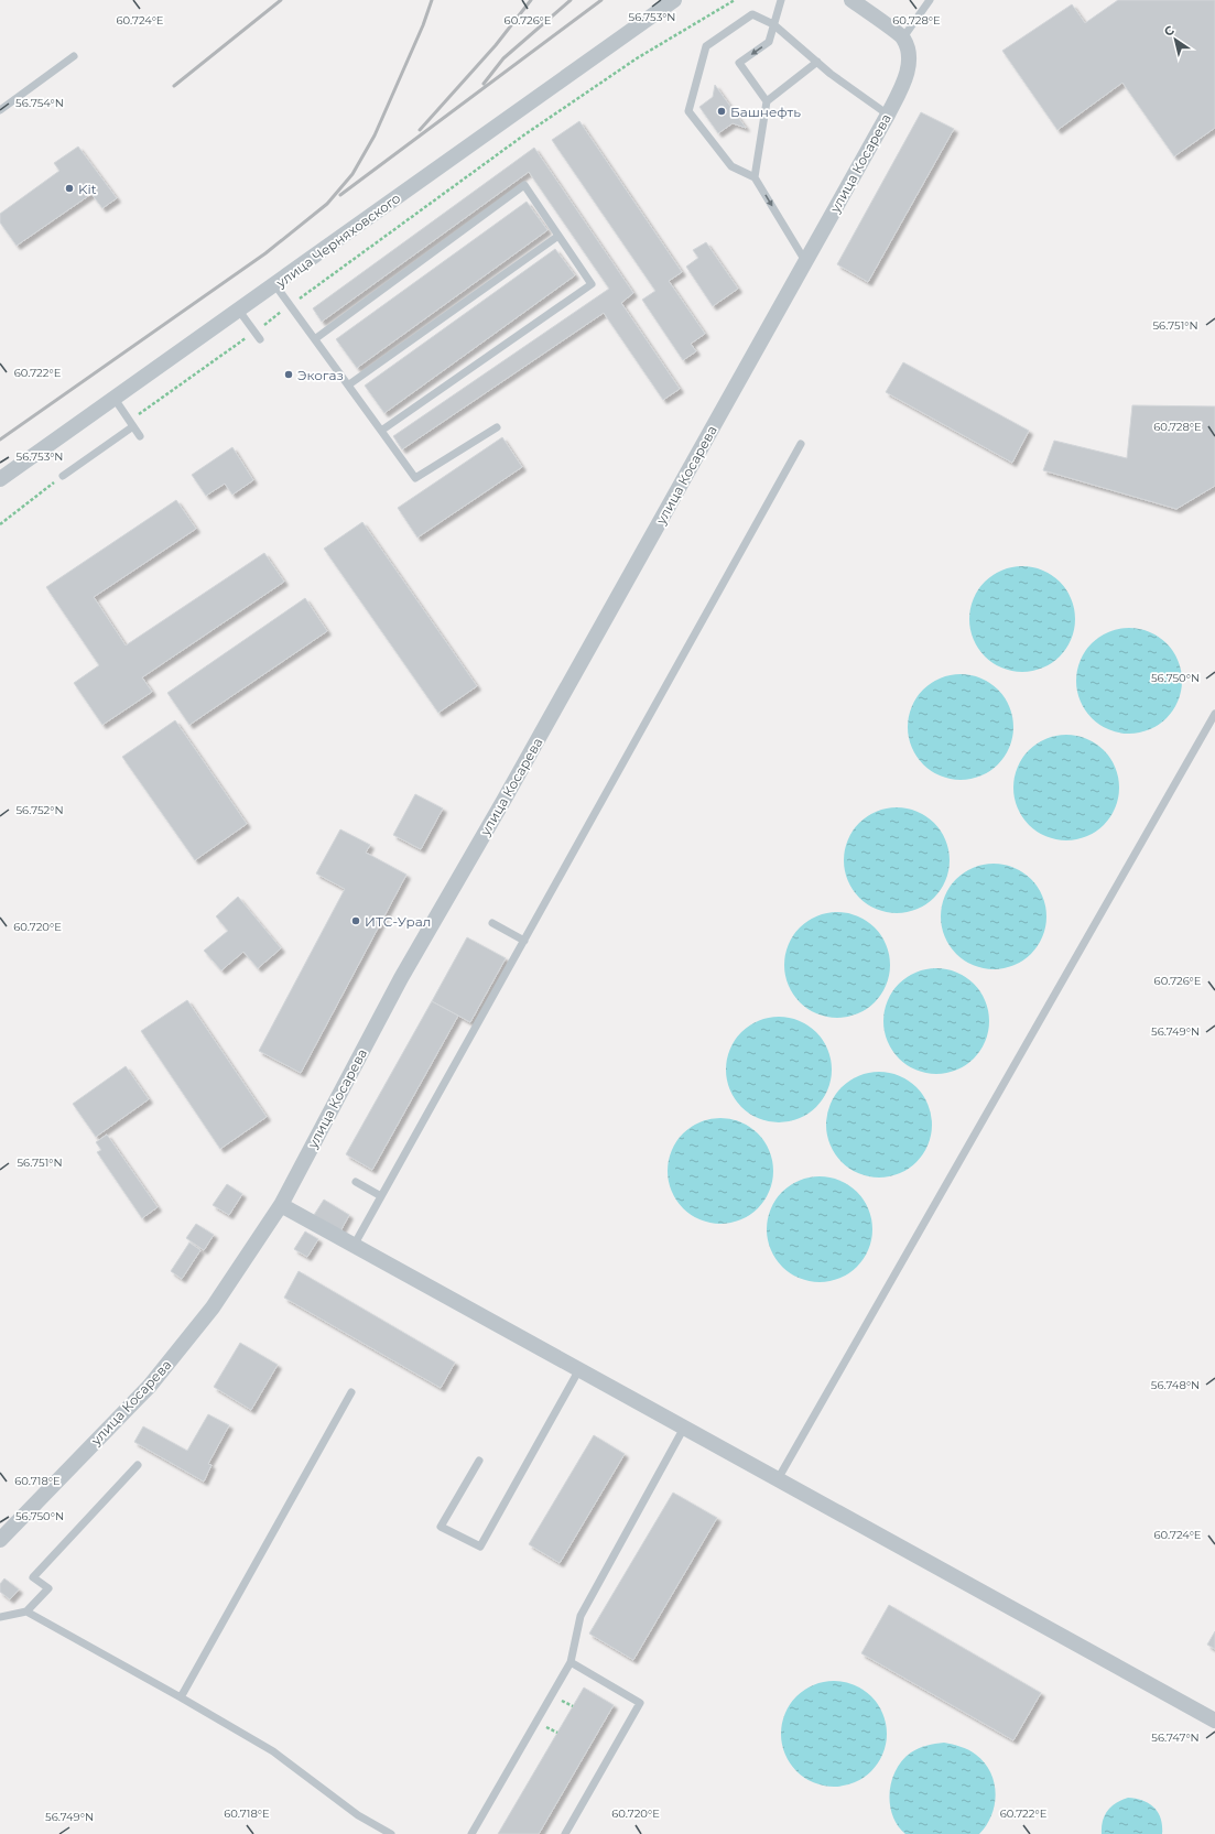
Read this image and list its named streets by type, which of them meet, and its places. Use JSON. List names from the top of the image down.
{
  "streets": {
    "street": ["улица Косарева", "улица Черняховского"]
  },
  "places": [
    "Башнефть",
    "Kit",
    "Экогаз",
    "ИТС-Урал"
  ],
  "north": "top left",
  "coordinates": [
    "56.753°N",
    "60.724°E",
    "60.726°E",
    "60.728°E",
    "56.754°N",
    "56.751°N",
    "60.722°E",
    "56.750°N",
    "56.752°N",
    "60.720°E",
    "56.749°N",
    "56.748°N",
    "60.718°E",
    "56.747°N"
  ]
}
